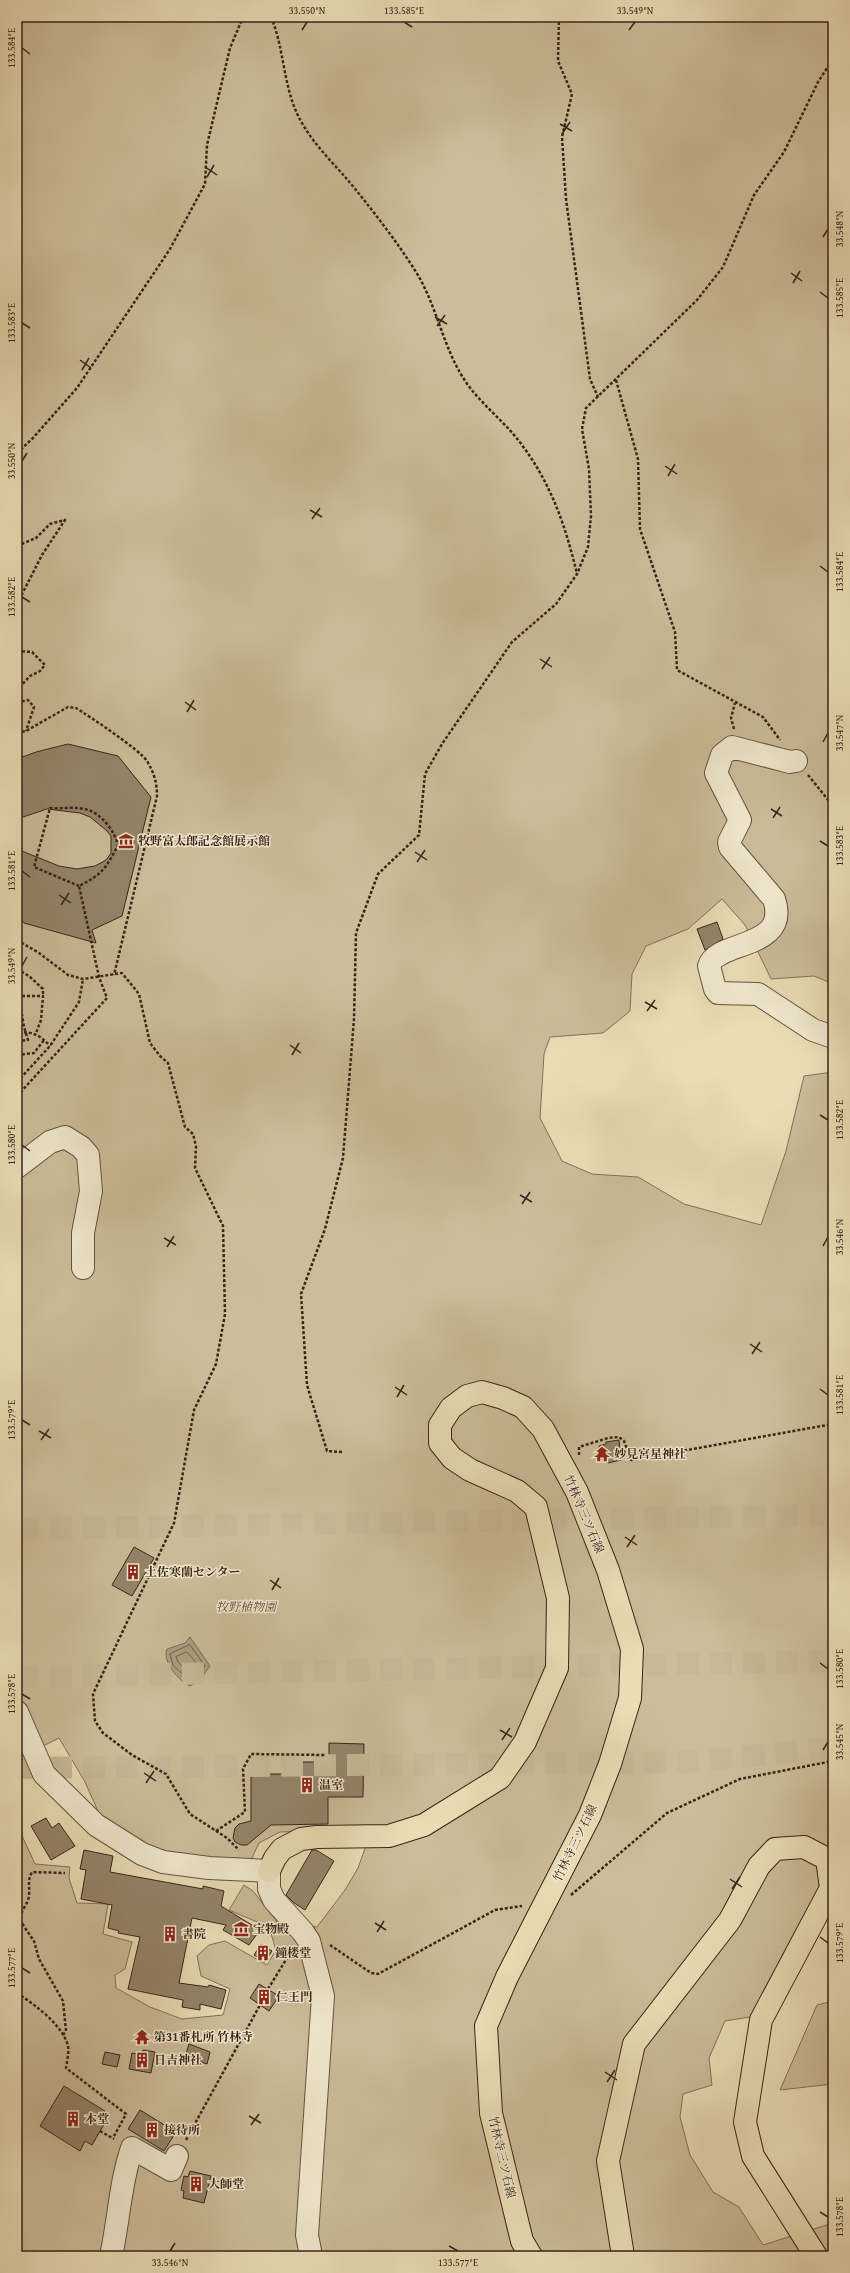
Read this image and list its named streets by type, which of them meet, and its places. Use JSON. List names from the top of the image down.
{
  "streets": {
    "main road": ["竹林寺三ツ石線"]
  },
  "parks": ["牧野植物園"],
  "places": {
    "museum": ["牧野富太郎記念館展示館", "宝物殿"],
    "temple": ["妙見宮星神社", "第31番札所 竹林寺"],
    "building": [
      "土佐寒蘭センター",
      "温室",
      "書院",
      "鐘楼堂",
      "仁王門",
      "日吉神社",
      "本堂",
      "接待所",
      "大師堂"
    ]
  },
  "coordinates": [
    "33.550°N",
    "133.585°E",
    "33.549°N",
    "133.584°E",
    "33.548°N",
    "133.583°E",
    "133.582°E",
    "33.547°N",
    "133.581°E",
    "133.580°E",
    "33.546°N",
    "133.579°E",
    "133.578°E",
    "33.545°N",
    "133.577°E"
  ]
}
